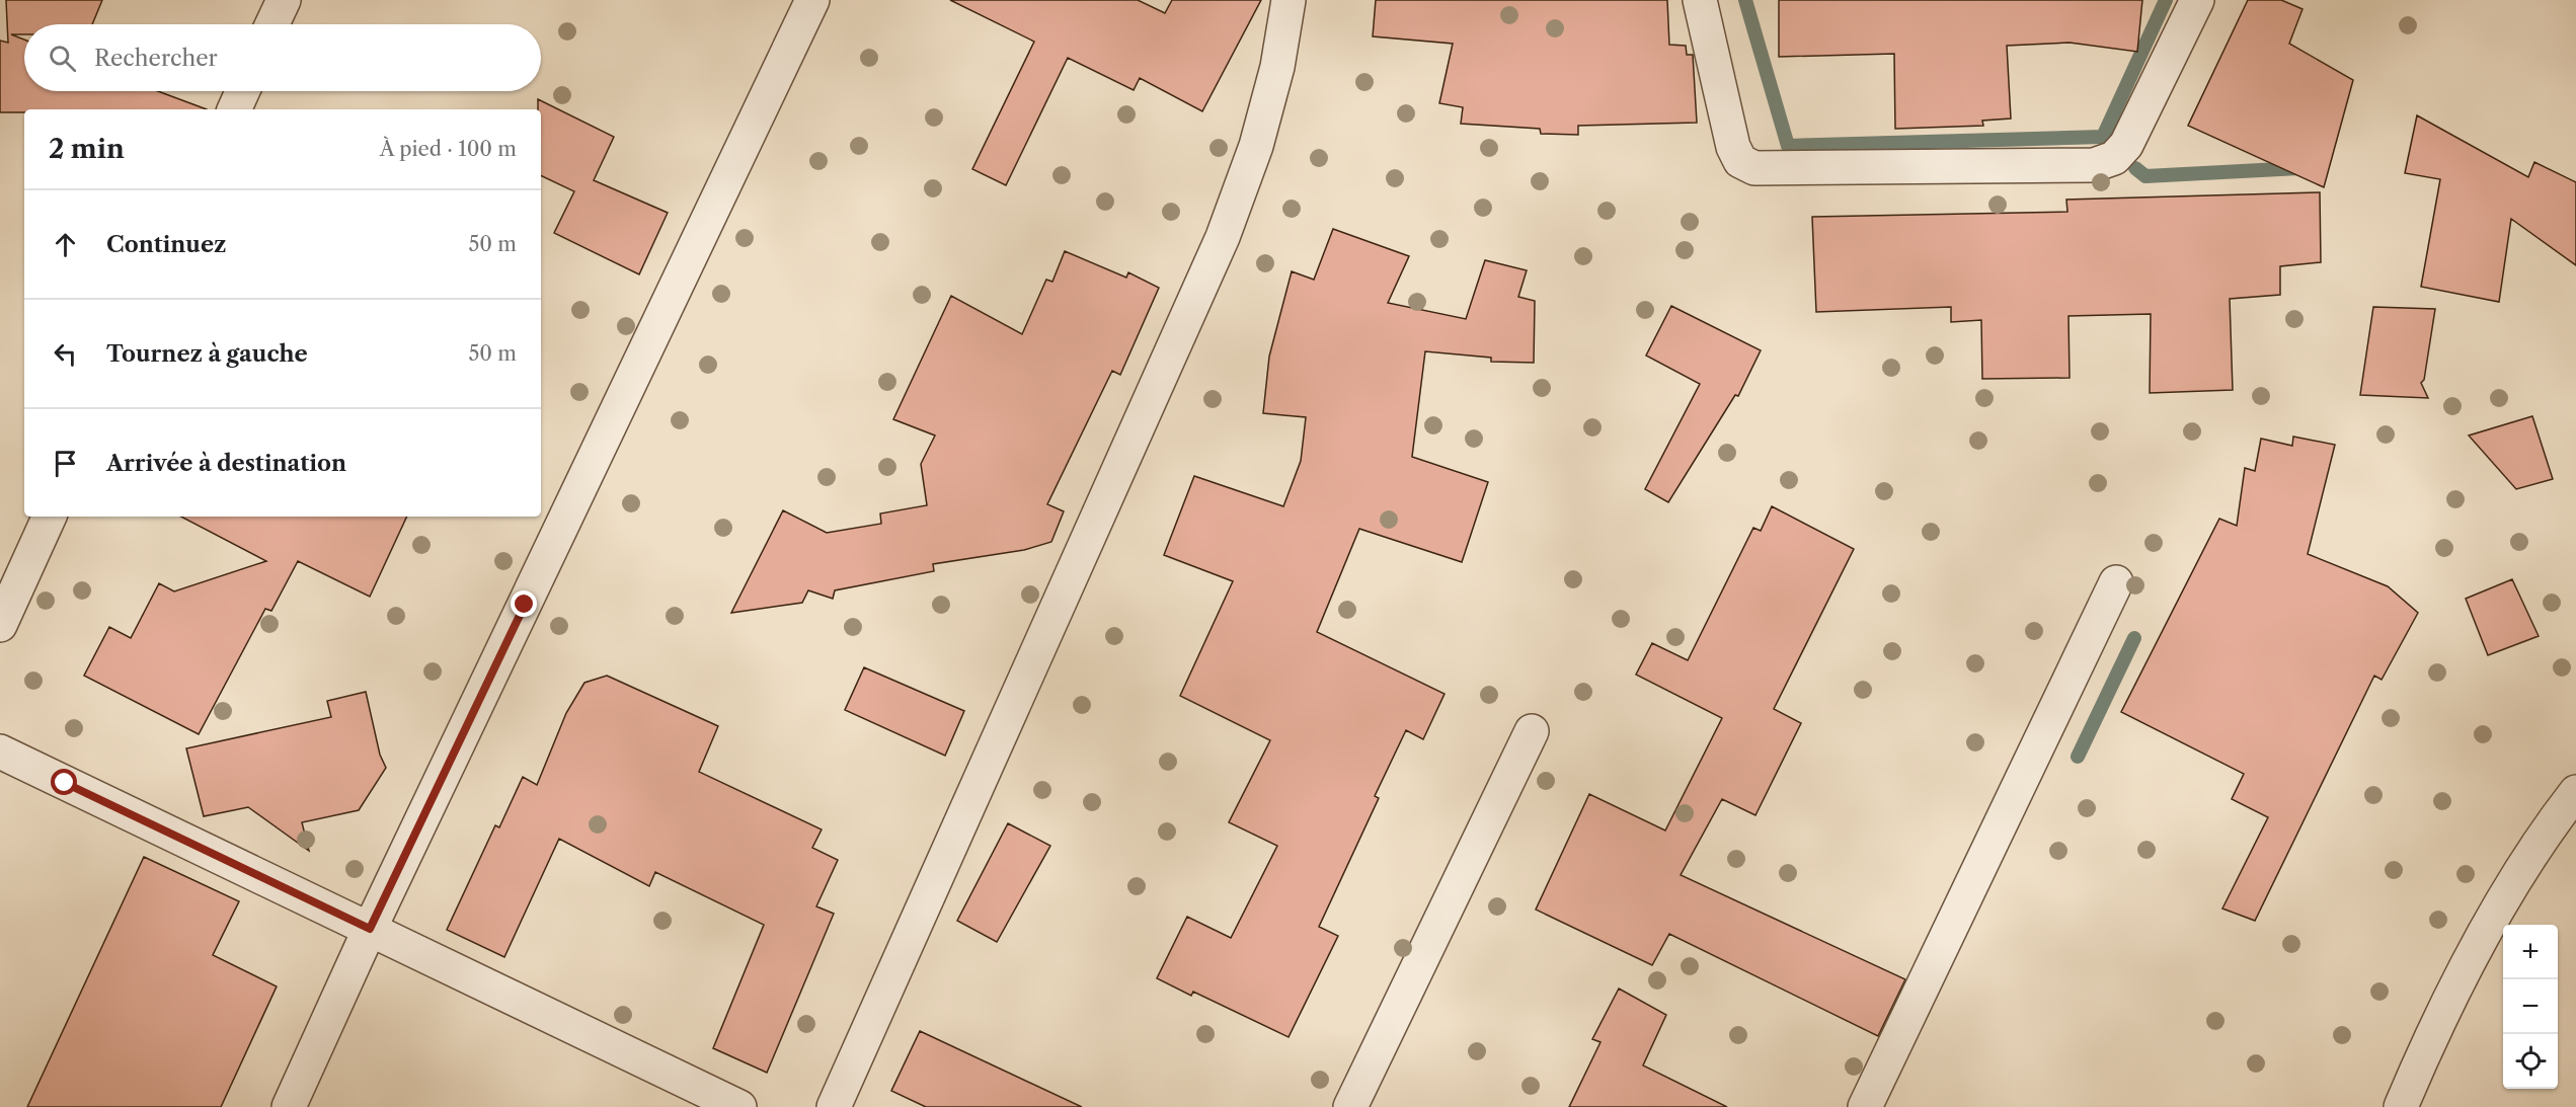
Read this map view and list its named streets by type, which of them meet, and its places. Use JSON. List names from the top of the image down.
{
  "page": {
    "search": "Rechercher",
    "heading": ["2 min", "À pied · 100 m"],
    "list": [
      ["Continuez", "50 m"],
      ["Tournez à gauche", "50 m"],
      "Arrivée à destination"
    ],
    "map_buttons": ["+", "−"]
  }
}
